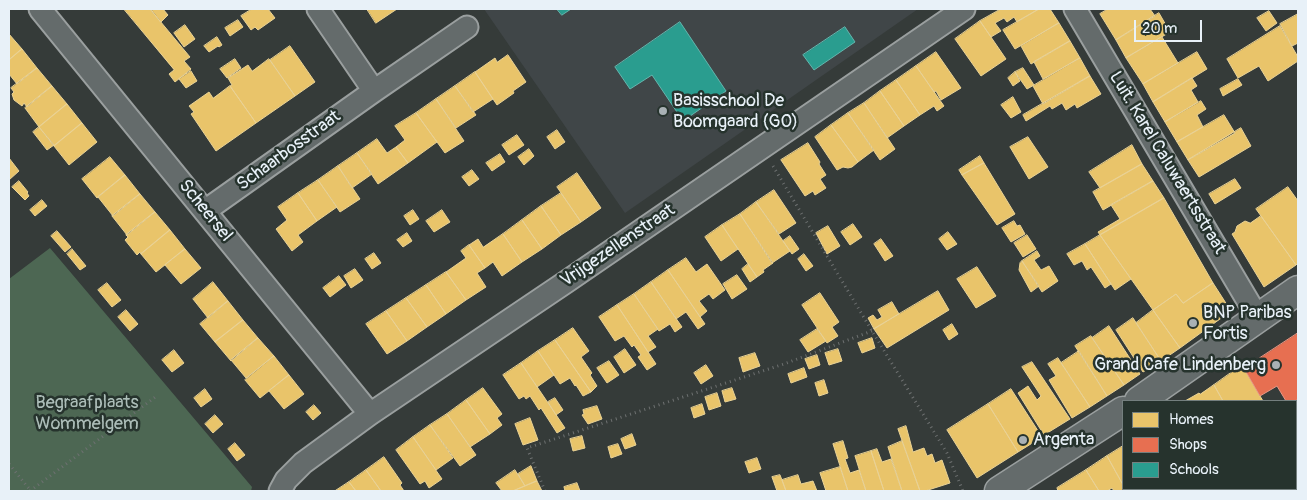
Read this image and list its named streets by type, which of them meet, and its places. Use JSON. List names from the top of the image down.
{
  "streets": {
    "street": [
      "Schaarbosstraat",
      "Luit. Karel Caluwaertsstraat",
      "Scheersel",
      "Vrijgezellenstraat"
    ]
  },
  "crossings": [
    ["Schaarbosstraat", "Scheersel"],
    ["Scheersel", "Vrijgezellenstraat"]
  ],
  "parks": ["Begraafplaats Wommelgem"],
  "places": [
    "Basisschool De Boomgaard (GO)",
    "BNP Paribas Fortis",
    "Grand Cafe Lindenberg",
    "Argenta"
  ],
  "legend": ["Homes", "Shops", "Schools"],
  "scale_bar": "20 m"
}
